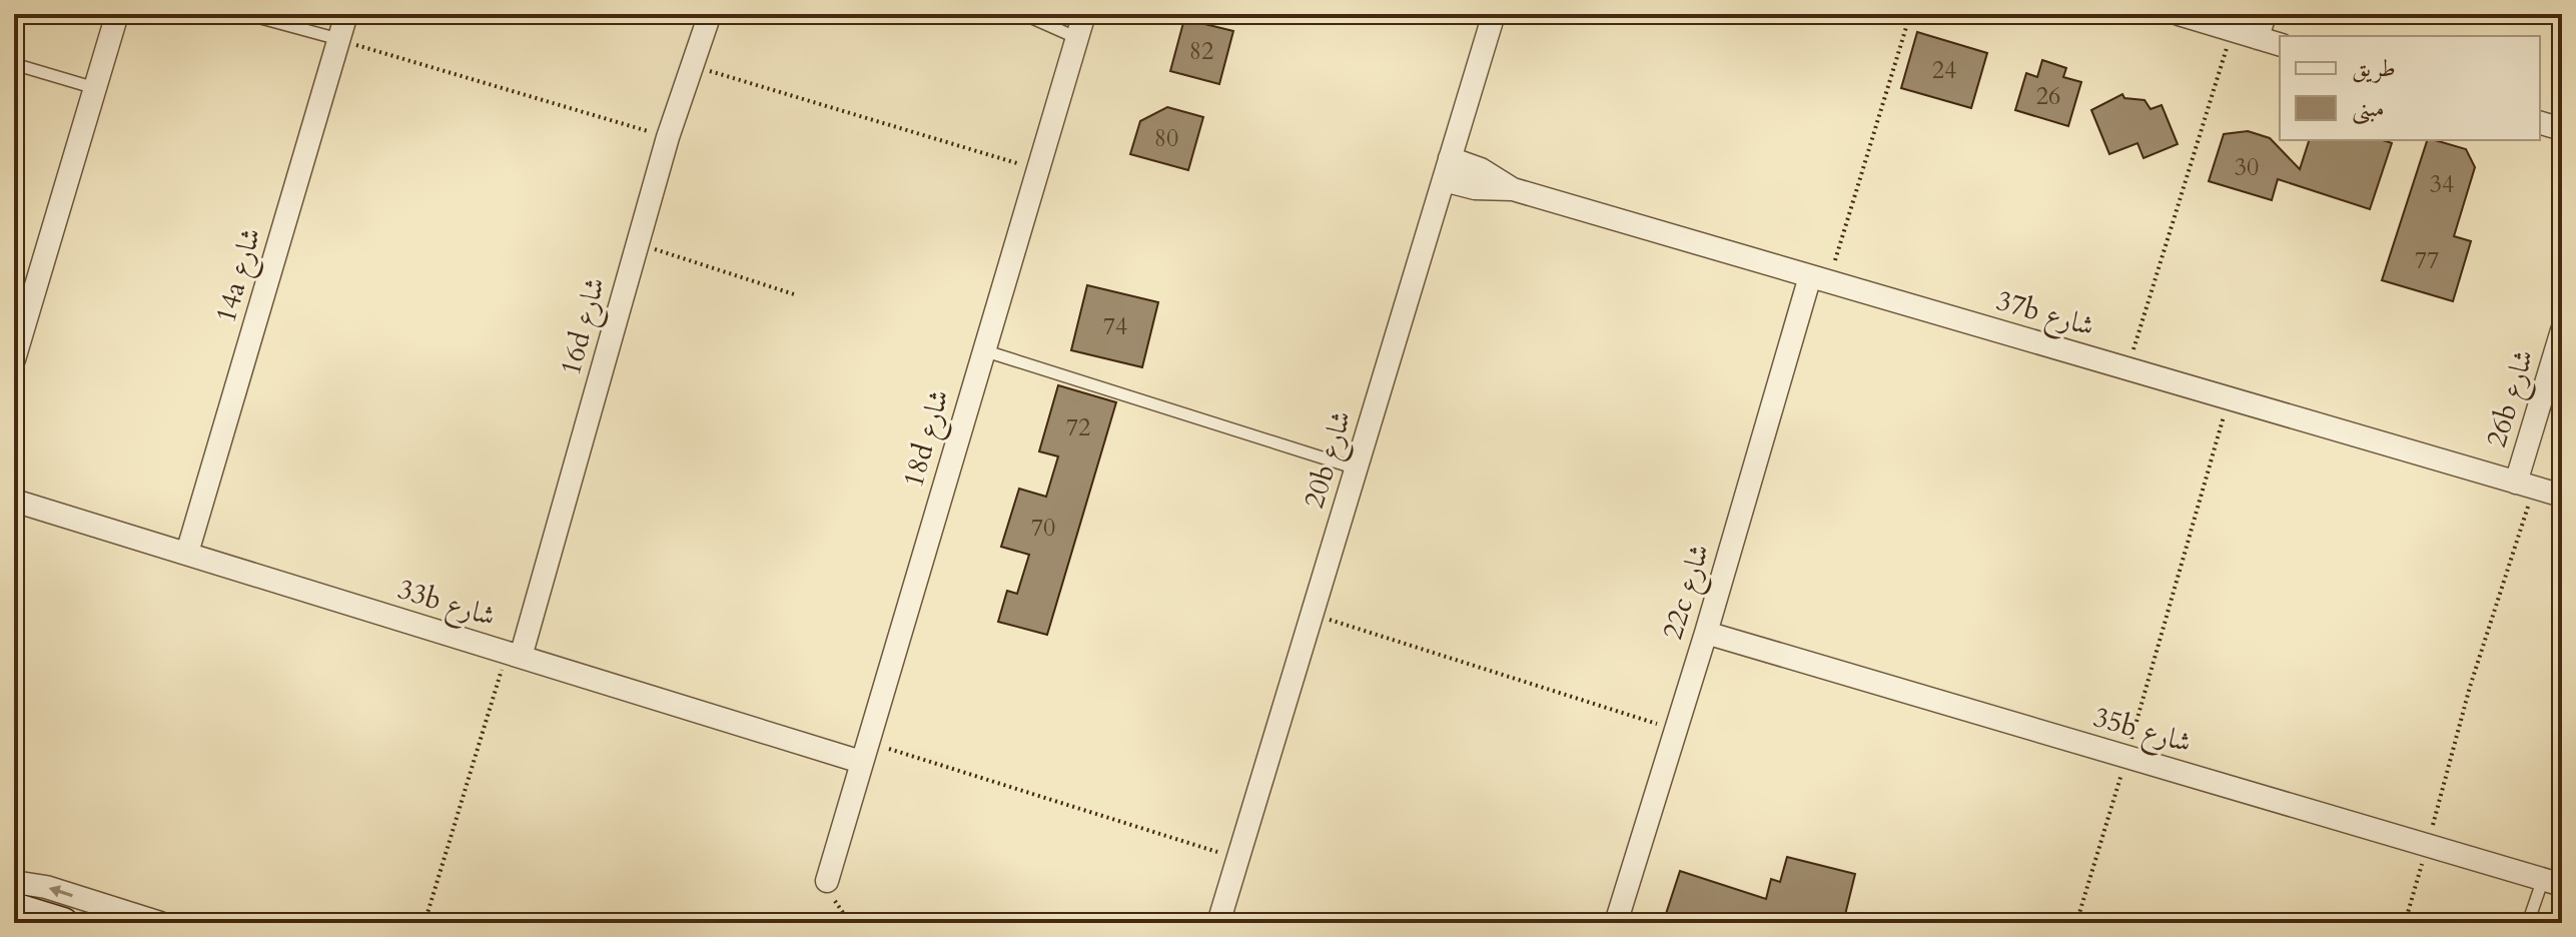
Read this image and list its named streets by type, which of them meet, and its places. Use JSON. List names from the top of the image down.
{
  "streets": {
    "street": [
      "14a شارع",
      "37b شارع",
      "16d شارع",
      "26b شارع",
      "18d شارع",
      "20b شارع",
      "22c شارع",
      "33b شارع",
      "35b شارع"
    ]
  },
  "crossings": [
    ["14a شارع", "33b شارع"],
    ["37b شارع", "26b شارع"],
    ["37b شارع", "20b شارع"],
    ["37b شارع", "22c شارع"],
    ["16d شارع", "33b شارع"],
    ["18d شارع", "33b شارع"],
    ["22c شارع", "35b شارع"]
  ],
  "house_numbers": [
    "82",
    "24",
    "26",
    "80",
    "30",
    "34",
    "77",
    "74",
    "72",
    "70"
  ],
  "legend": ["طريق", "مبنى"]
}
